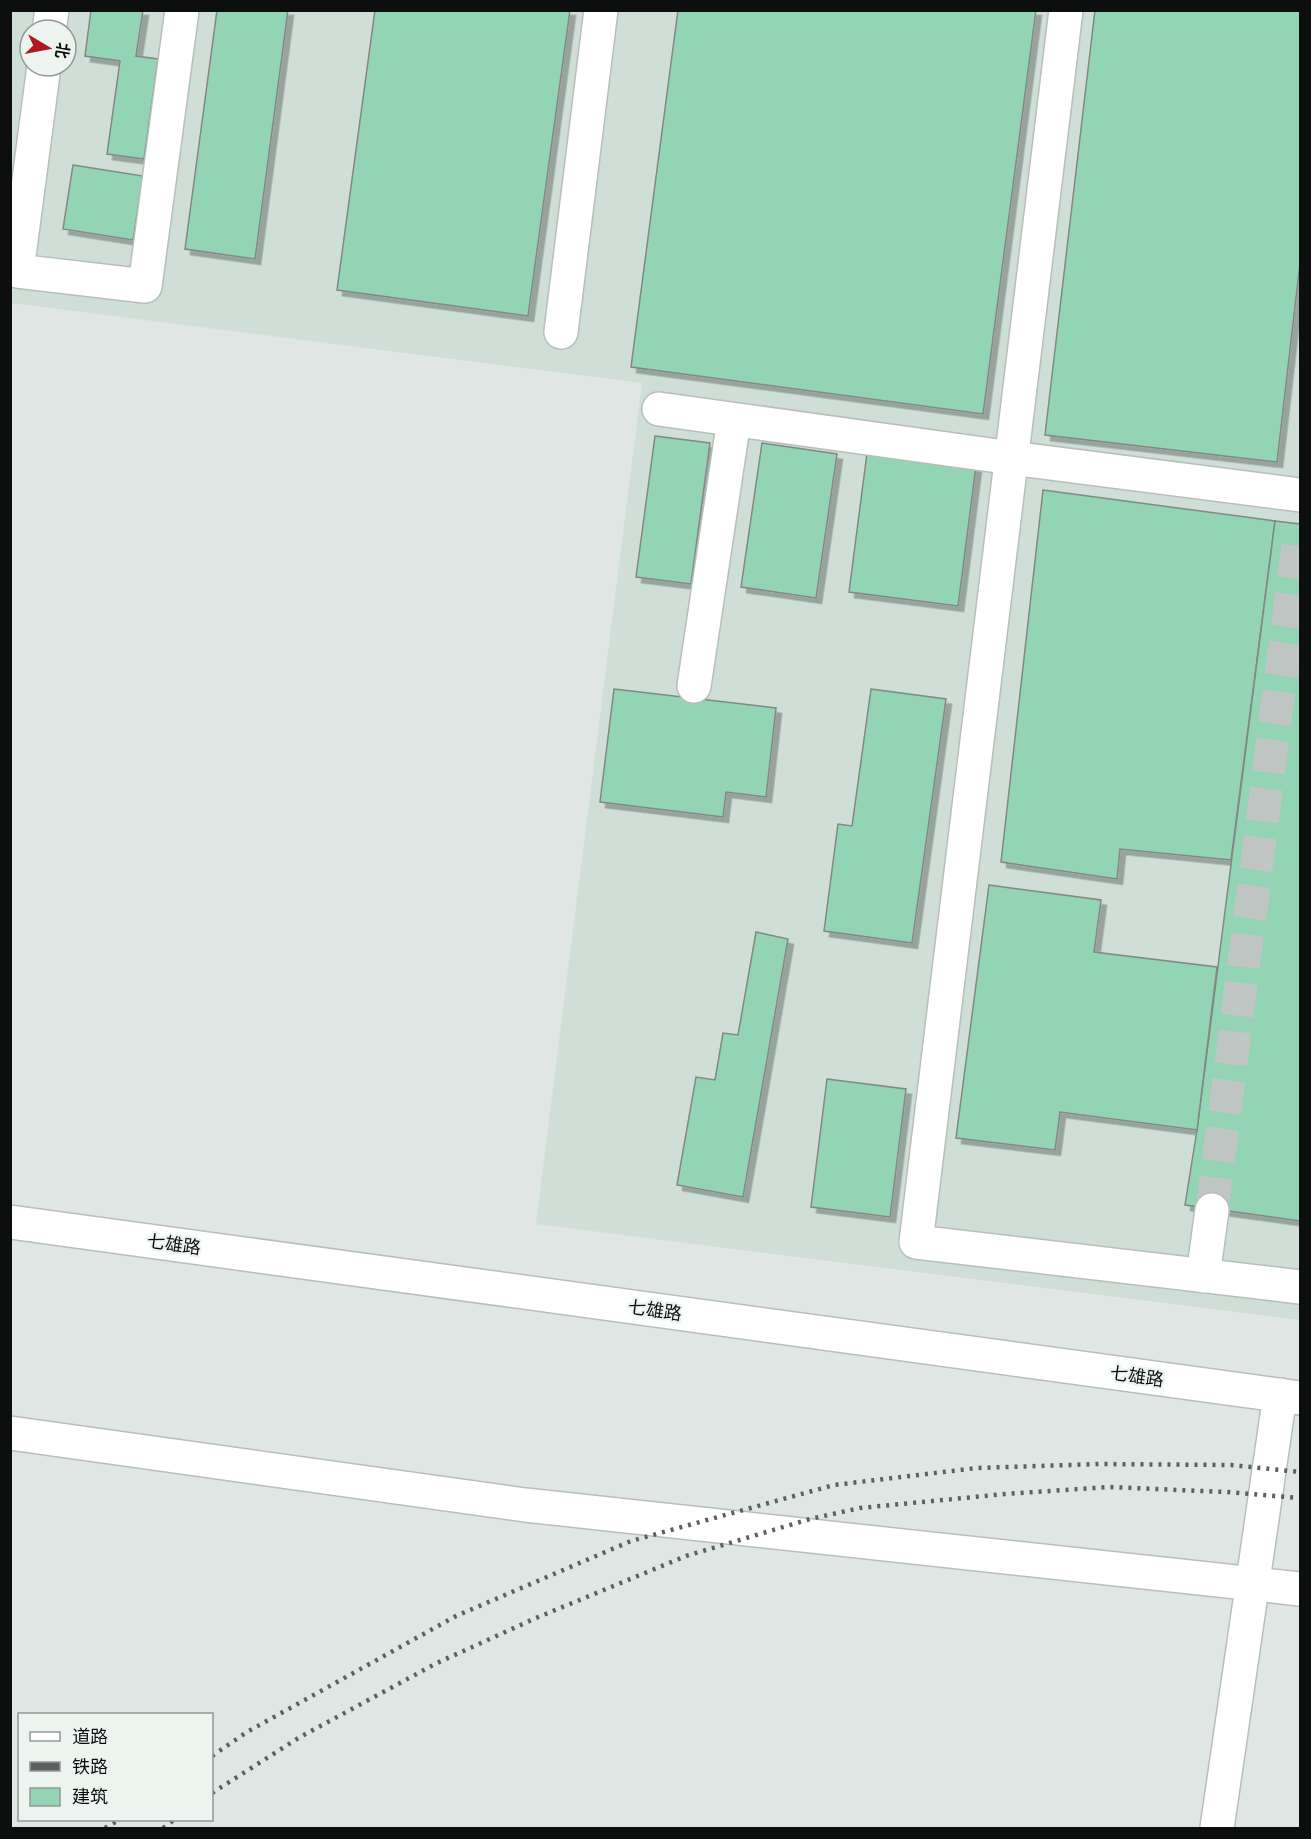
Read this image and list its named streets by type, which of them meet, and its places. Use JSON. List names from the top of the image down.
{
  "streets": {
    "street": ["七雄路"]
  },
  "legend": ["道路", "铁路", "建筑"],
  "north": "right"
}
